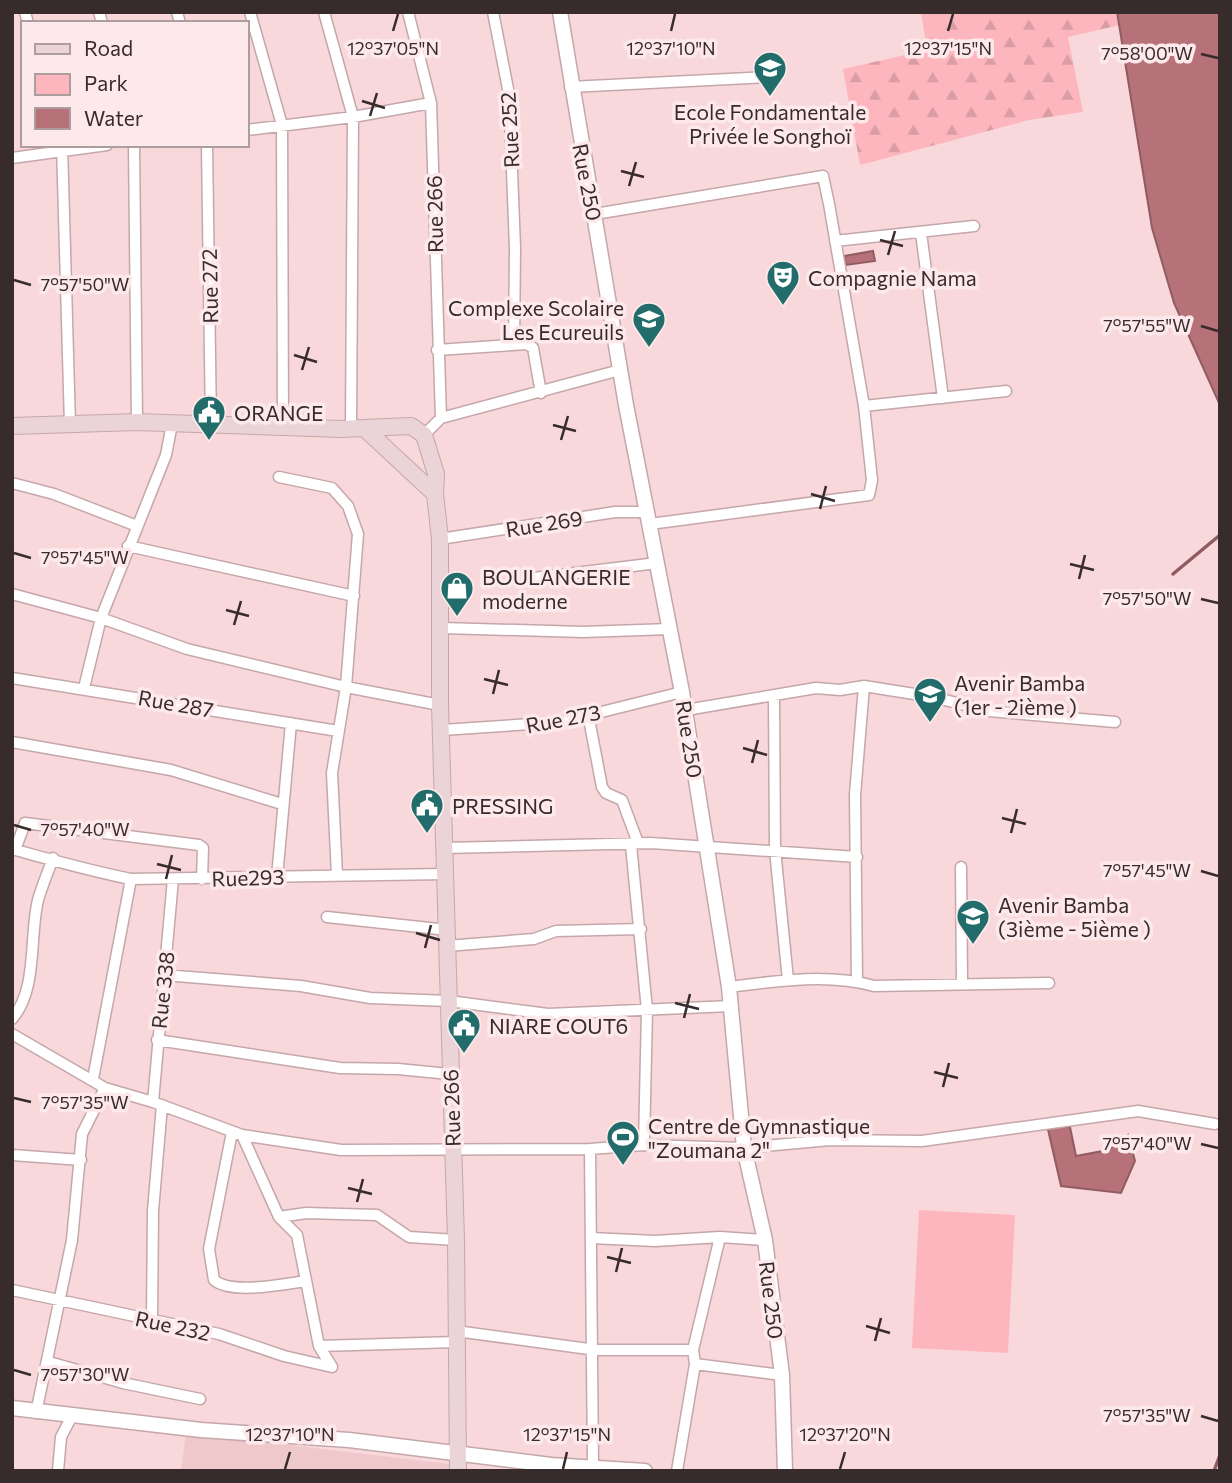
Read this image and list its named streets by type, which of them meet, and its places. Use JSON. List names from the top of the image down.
{
  "streets": {
    "main road": ["Rue 266"],
    "street": [
      "Rue 252",
      "Rue 250",
      "Rue 272",
      "Rue 269",
      "Rue 287",
      "Rue 273",
      "Rue293",
      "Rue 338",
      "Rue 232"
    ]
  },
  "crossings": [
    ["Rue 250", "Rue 269"],
    ["Rue 250", "Rue 273"],
    ["Rue 266", "Rue 269"],
    ["Rue 266", "Rue 273"],
    ["Rue 266", "Rue293"],
    ["Rue293", "Rue 338"],
    ["Rue 338", "Rue 232"]
  ],
  "places": {
    "school or university": [
      "Ecole Fondamentale Privée le Songhoï",
      "Complexe Scolaire Les Ecureuils",
      "Avenir Bamba (1er - 2ième )",
      "Avenir Bamba (3ième - 5ième )"
    ],
    "theatre": ["Compagnie Nama"],
    "public building": ["ORANGE", "PRESSING", "NIARE COUT6"],
    "shop": ["BOULANGERIE moderne"],
    "sports": ["Centre de Gymnastique \"Zoumana 2\""]
  },
  "legend": ["Road", "Park", "Water"],
  "coordinates": [
    "12°37'05\"N",
    "12°37'10\"N",
    "12°37'15\"N",
    "7°58'00\"W",
    "7°57'50\"W",
    "7°57'55\"W",
    "7°57'45\"W",
    "7°57'40\"W",
    "7°57'35\"W",
    "7°57'30\"W",
    "12°37'20\"N"
  ]
}
